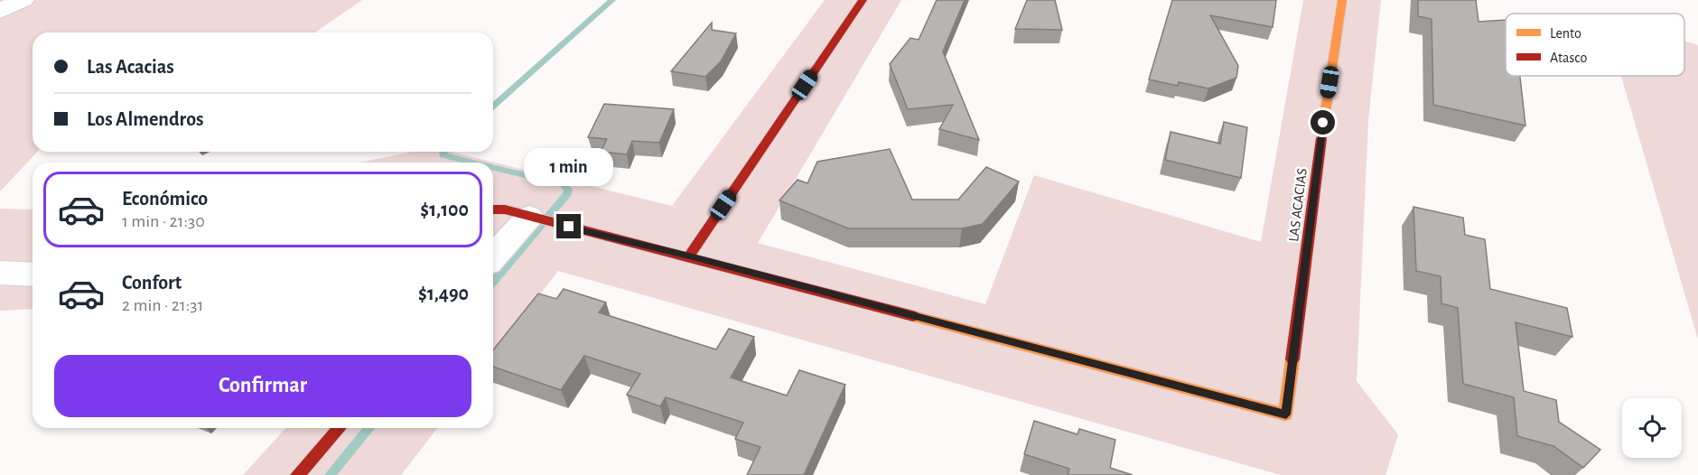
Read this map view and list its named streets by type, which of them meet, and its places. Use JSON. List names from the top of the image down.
{
  "streets": {
    "street": ["LAS ACACIAS"]
  },
  "legend": ["Lento", "Atasco"],
  "page": {
    "banner": ["Las Acacias", "Los Almendros"],
    "bubble": "1 min",
    "list": [
      {
        "name": "Económico",
        "note": "1 min · 21:30",
        "value": "$1,100"
      },
      {
        "name": "Confort",
        "note": "2 min · 21:31",
        "value": "$1,490"
      }
    ],
    "buttons": "Confirmar"
  }
}
